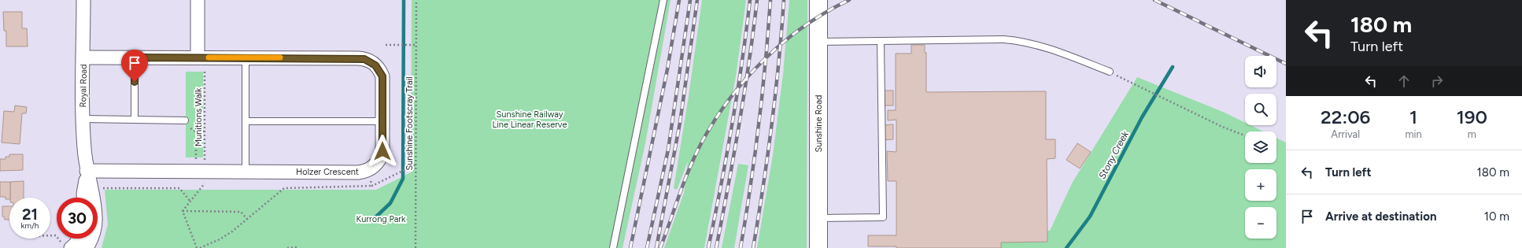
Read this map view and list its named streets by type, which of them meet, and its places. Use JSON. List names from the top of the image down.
{
  "streets": {
    "main road": ["Sunshine Road"],
    "street": ["Royal Road", "Holzer Crescent"],
    "path": ["Munitions Walk", "Sunshine Footscray Trail"]
  },
  "crossings": [
    ["Royal Road", "Holzer Crescent"]
  ],
  "water": ["Stony Creek"],
  "parks": ["Sunshine Railway Line Linear Reserve", "Kurrong Park"],
  "page": {
    "turn": ["180 m", "Turn left"],
    "map_buttons": ["+", "−"],
    "eta": [
      "22:06",
      "Arrival",
      "1",
      "min",
      "190",
      "m"
    ],
    "list": [
      {
        "name": "Turn left",
        "value": "180 m"
      },
      {
        "name": "Arrive at destination",
        "value": "10 m"
      }
    ],
    "speed": "21 km/h",
    "limit": "30"
  }
}
